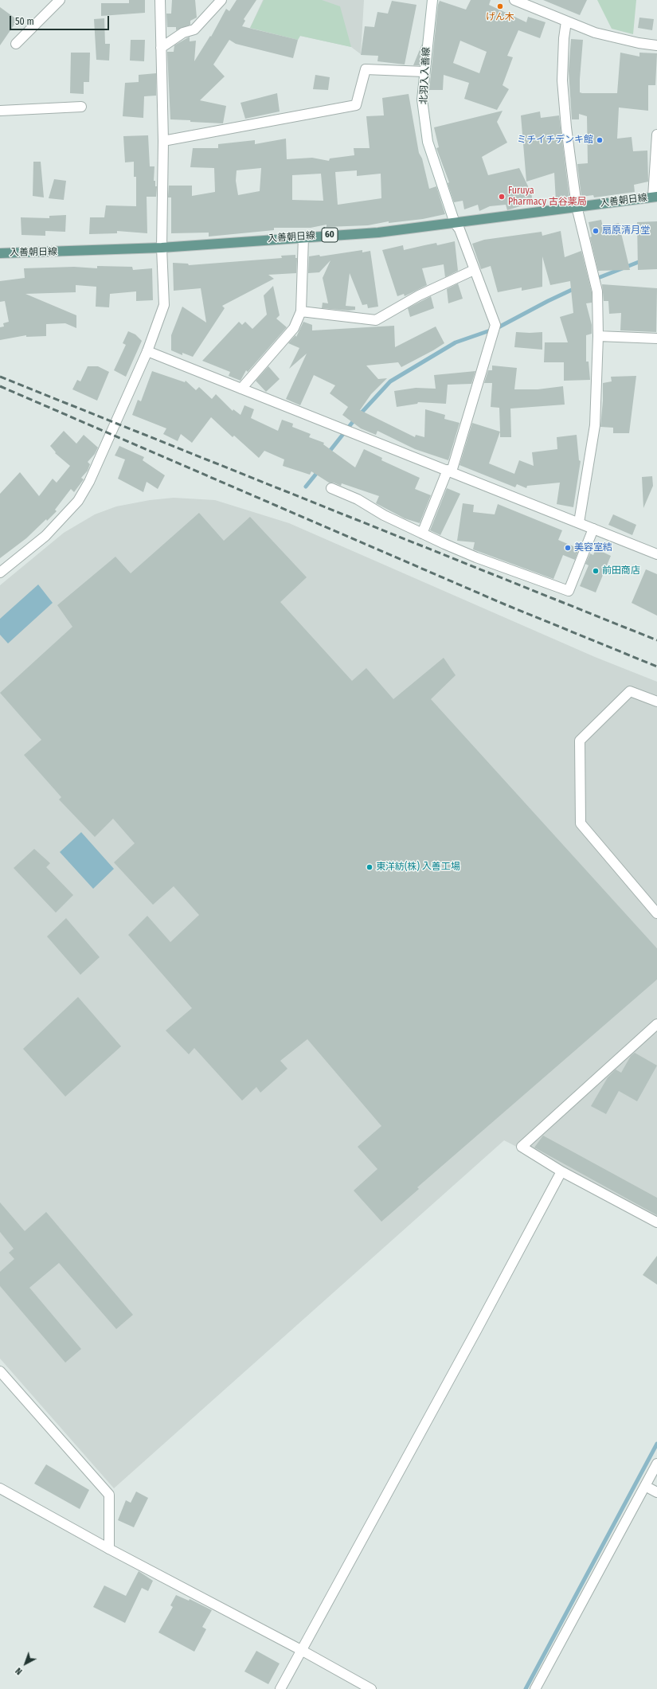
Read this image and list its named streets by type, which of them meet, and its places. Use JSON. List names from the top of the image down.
{
  "streets": {
    "main road": ["入善朝日線", "60"],
    "street": ["北羽入入善線"]
  },
  "crossings": [
    ["北羽入入善線", "入善朝日線"]
  ],
  "places": [
    "げん木",
    "ミチイチデンキ館",
    "Furuya Pharmacy 古谷薬局",
    "扇原清月堂",
    "美容室結",
    "前田商店",
    "東洋紡(株) 入善工場"
  ],
  "scale_bar": "50 m",
  "north": "bottom left"
}
